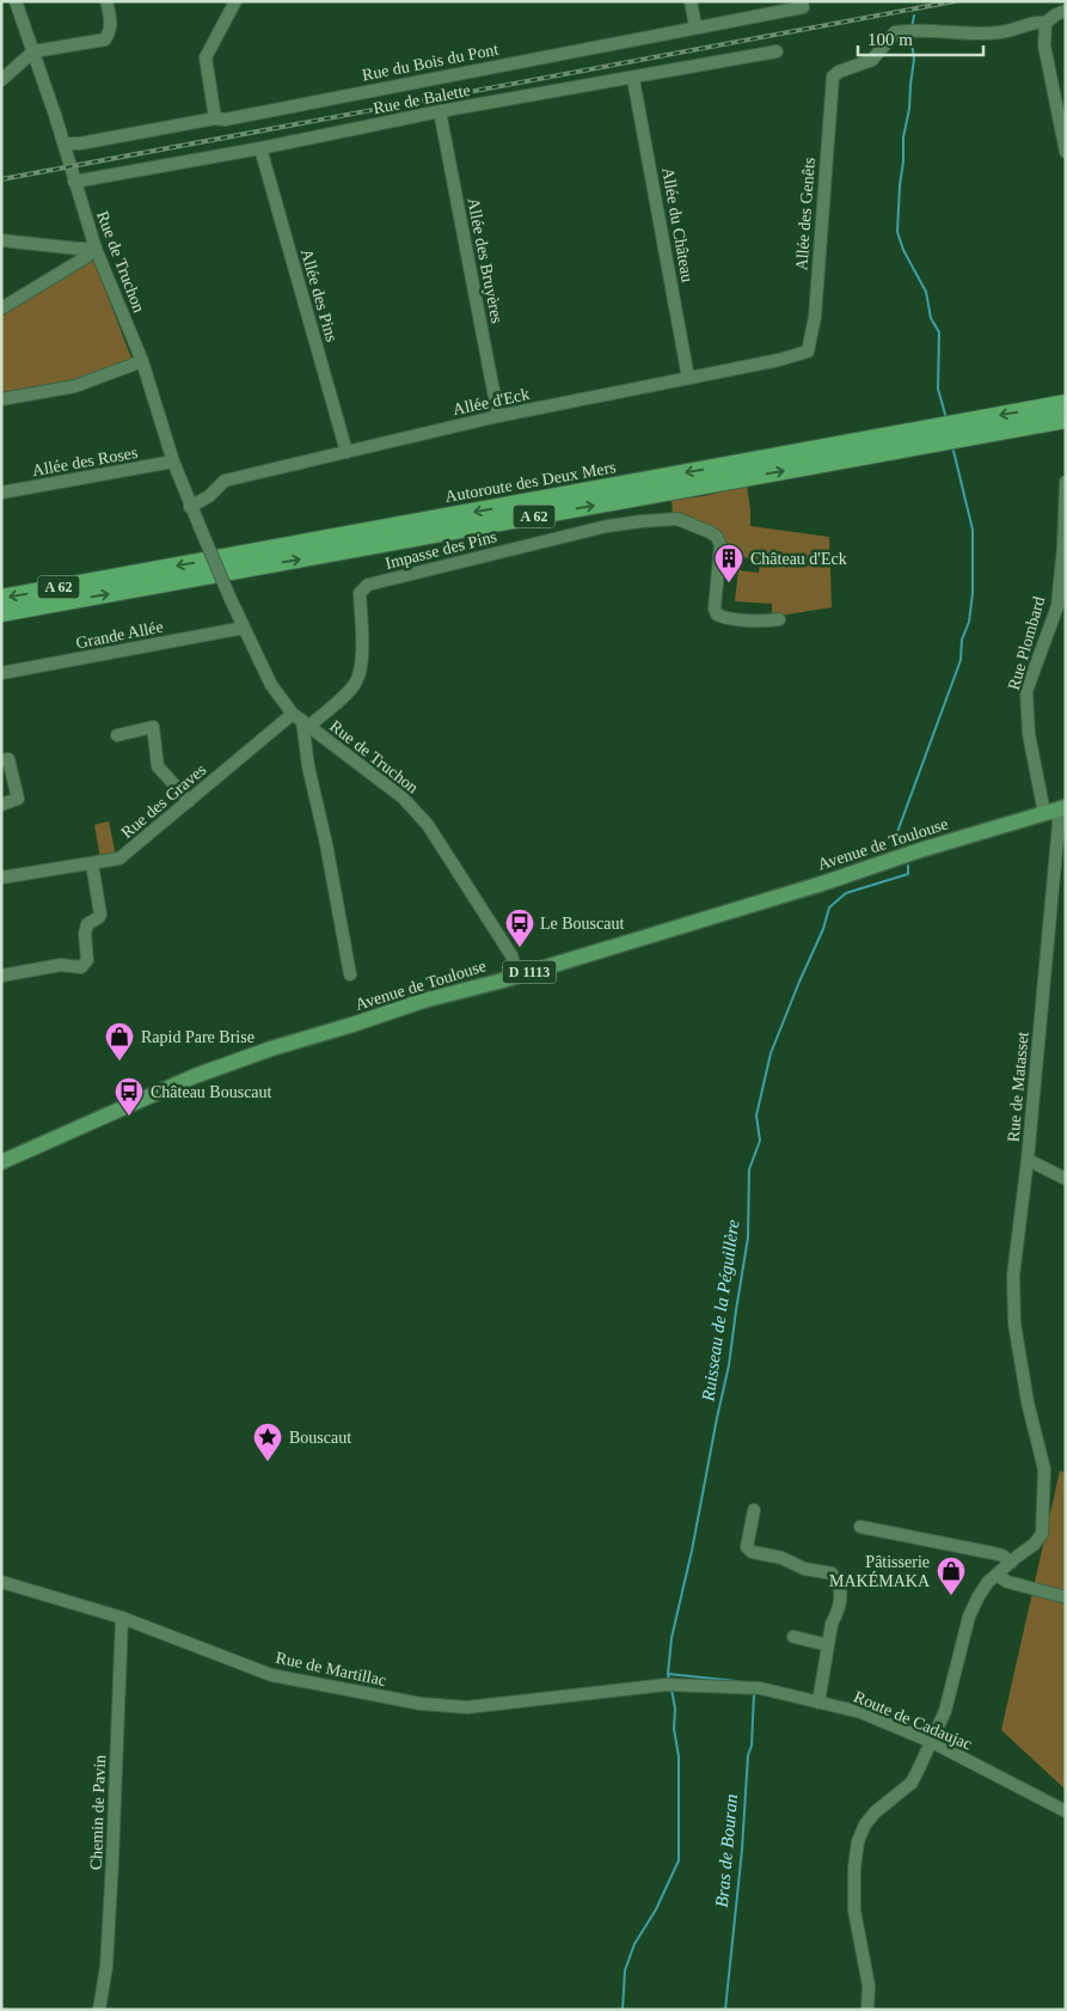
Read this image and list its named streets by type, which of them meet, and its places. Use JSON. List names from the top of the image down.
{
  "streets": {
    "highway": ["Autoroute des Deux Mers", "A 62"],
    "main road": ["Avenue de Toulouse", "D 1113"],
    "street": [
      "Rue du Bois du Pont",
      "Rue de Balette",
      "Allée des Genêts",
      "Allée du Château",
      "Allée des Bruyères",
      "Rue de Truchon",
      "Allée des Pins",
      "Allée d'Eck",
      "Allée des Roses",
      "Impasse des Pins",
      "Grande Allée",
      "Rue Plombard",
      "Rue des Graves",
      "Rue de Matasset",
      "Rue de Martillac",
      "Route de Cadaujac",
      "Chemin de Pavin"
    ]
  },
  "crossings": [
    ["Rue du Bois du Pont", "Rue de Truchon"],
    ["Rue de Balette", "Allée du Château"],
    ["Rue de Balette", "Allée des Bruyères"],
    ["Rue de Balette", "Rue de Truchon"],
    ["Rue de Balette", "Allée des Pins"],
    ["Allée des Genêts", "Allée d'Eck"],
    ["Allée du Château", "Allée d'Eck"],
    ["Allée des Bruyères", "Allée d'Eck"],
    ["Rue de Truchon", "Allée d'Eck"],
    ["Rue de Truchon", "Allée des Roses"],
    ["Rue de Truchon", "Impasse des Pins"],
    ["Rue de Truchon", "Grande Allée"],
    ["Rue de Truchon", "Rue des Graves"],
    ["Rue de Truchon", "Avenue de Toulouse"],
    ["Allée des Pins", "Allée d'Eck"],
    ["Impasse des Pins", "Rue des Graves"],
    ["Rue Plombard", "Avenue de Toulouse"],
    ["Rue Plombard", "Rue de Matasset"],
    ["Avenue de Toulouse", "Rue de Matasset"],
    ["Rue de Matasset", "Route de Cadaujac"],
    ["Rue de Martillac", "Route de Cadaujac"],
    ["Rue de Martillac", "Chemin de Pavin"]
  ],
  "water": ["Ruisseau de la Péguillère", "Bras de Bouran"],
  "places": {
    "building": ["Château d'Eck"],
    "bus stop": ["Le Bouscaut", "Château Bouscaut"],
    "shop": ["Rapid Pare Brise", "Pâtisserie MAKÉMAKA"],
    "place": ["Bouscaut"]
  },
  "scale_bar": "100 m"
}
